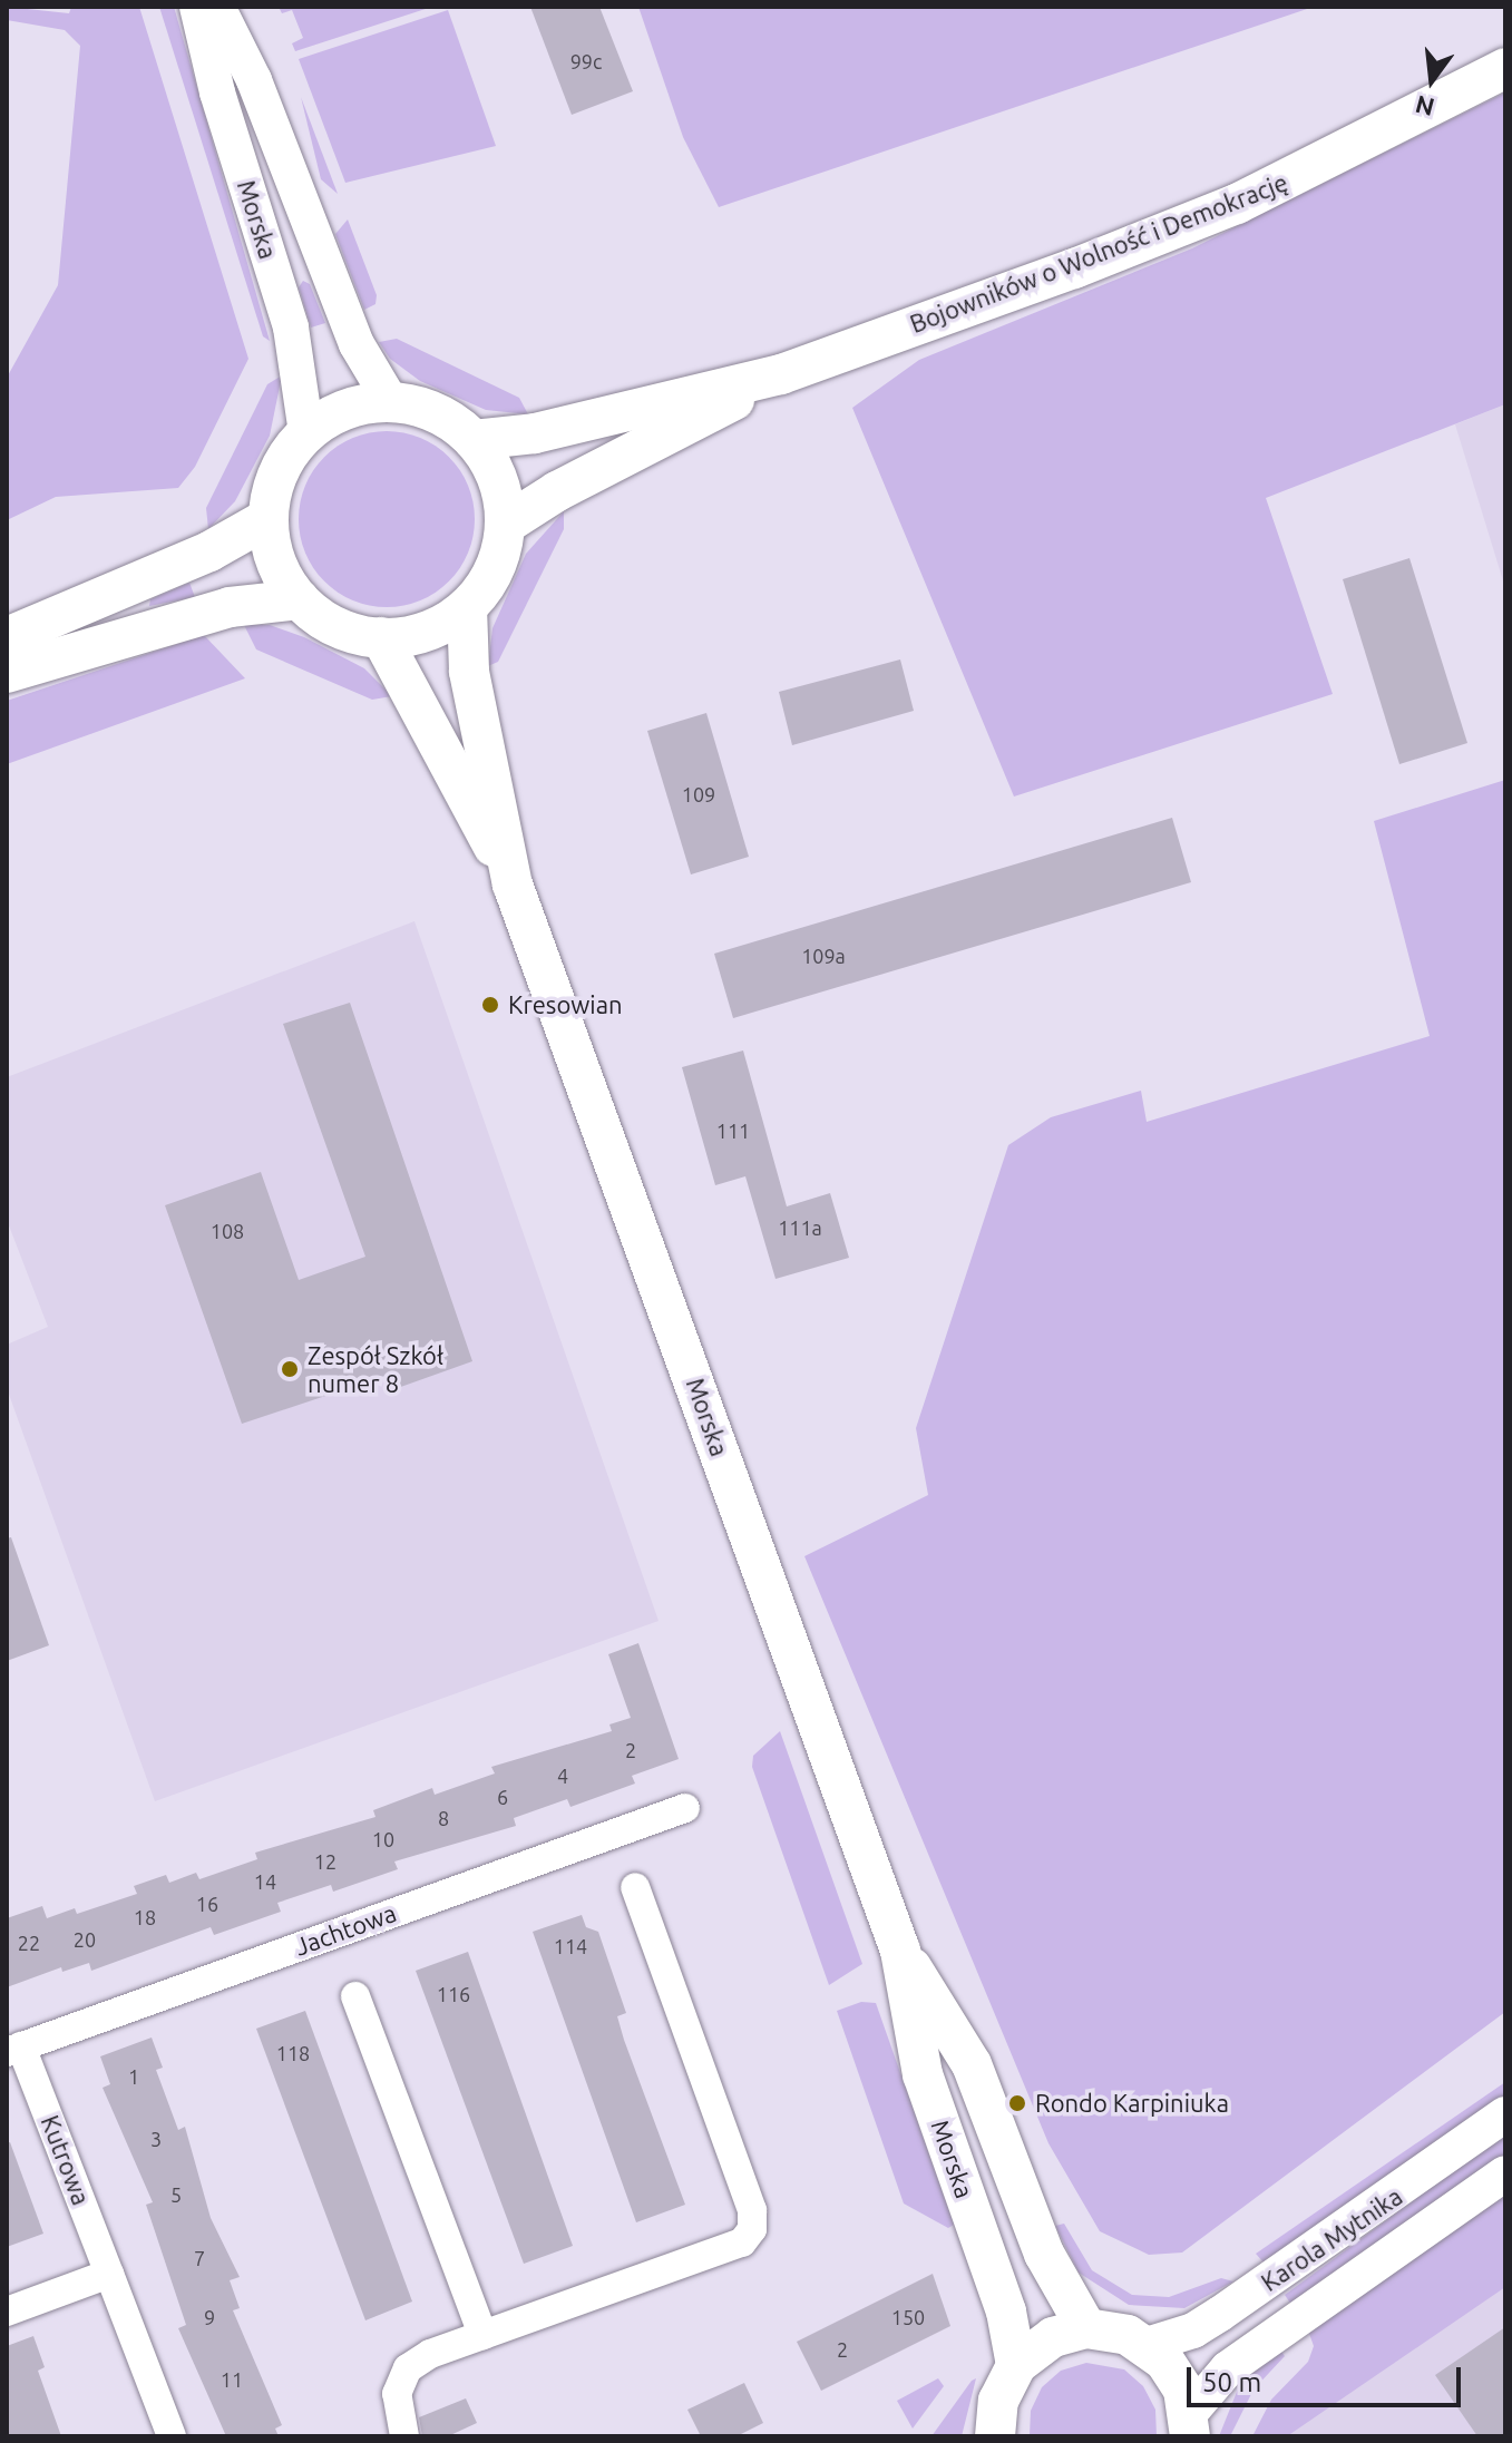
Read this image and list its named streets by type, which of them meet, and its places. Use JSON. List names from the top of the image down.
{
  "streets": {
    "main road": ["Morska", "Bojowników o Wolność i Demokrację"],
    "street": ["Jachtowa", "Kutrowa", "Karola Mytnika"]
  },
  "crossings": [
    ["Morska", "Bojowników o Wolność i Demokrację"],
    ["Jachtowa", "Kutrowa"]
  ],
  "places": ["Kresowian", "Zespół Szkół numer 8", "Rondo Karpiniuka"],
  "house_numbers": [
    "99c",
    "109",
    "109a",
    "111",
    "111a",
    "108",
    "2",
    "4",
    "6",
    "8",
    "10",
    "12",
    "14",
    "16",
    "18",
    "20",
    "22",
    "114",
    "116",
    "118",
    "1",
    "3",
    "5",
    "7",
    "9",
    "150",
    "2",
    "11"
  ],
  "scale_bar": "50 m",
  "north": "bottom"
}
